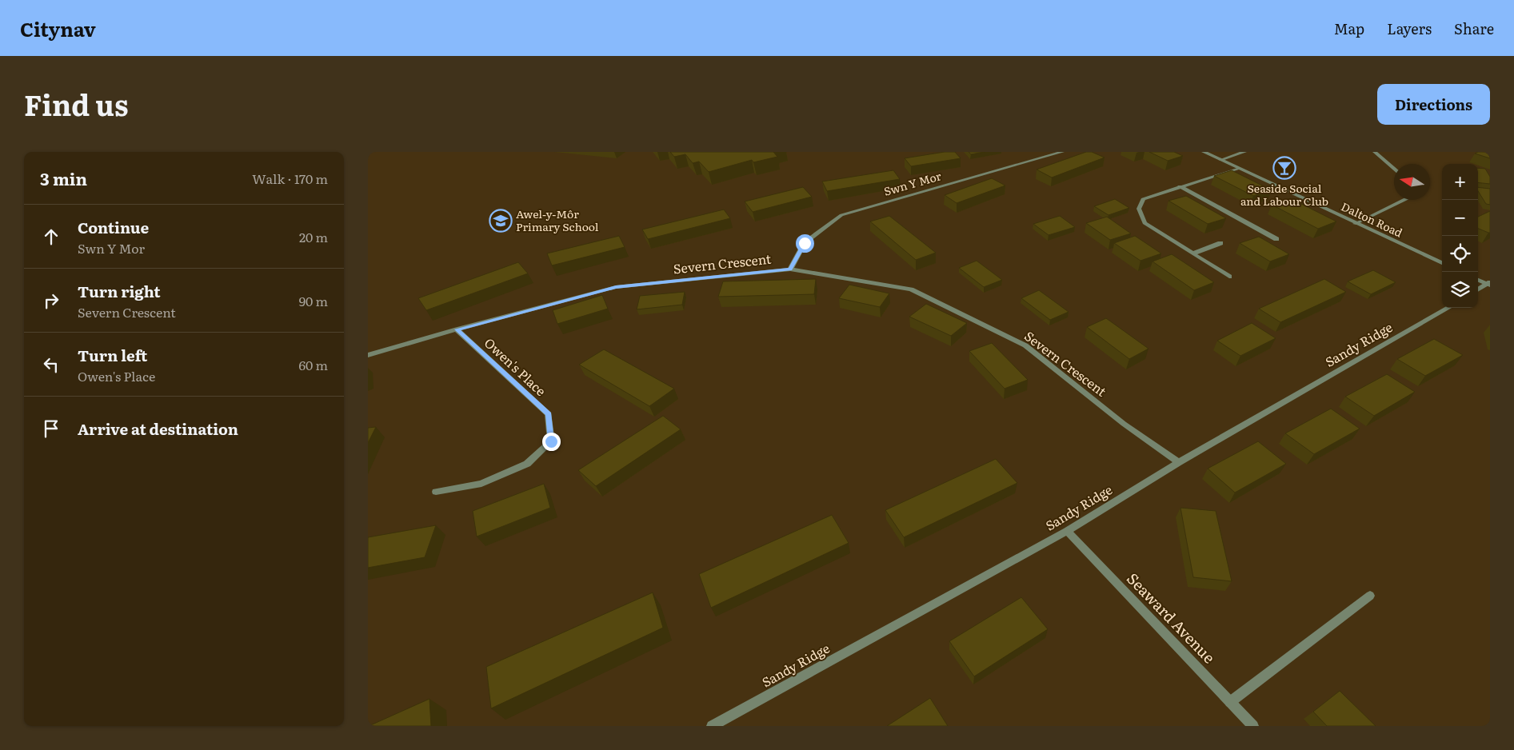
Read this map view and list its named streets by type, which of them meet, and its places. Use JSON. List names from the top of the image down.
{
  "streets": {
    "street": [
      "Swn Y Mor",
      "Dalton Road",
      "Severn Crescent",
      "Sandy Ridge",
      "Owen's Place",
      "Seaward Avenue"
    ]
  },
  "crossings": [
    ["Swn Y Mor", "Severn Crescent"],
    ["Severn Crescent", "Sandy Ridge"],
    ["Severn Crescent", "Owen's Place"],
    ["Sandy Ridge", "Seaward Avenue"]
  ],
  "places": {
    "bar": ["Seaside Social and Labour Club"],
    "school or university": ["Awel-y-Môr Primary School"]
  },
  "north": "left",
  "page": {
    "header": "Citynav",
    "nav": ["Map", "Layers", "Share"],
    "title": "Find us",
    "buttons": "Directions",
    "heading": ["3 min", "Walk · 170 m"],
    "map_buttons": ["+", "−"],
    "list": [
      ["Continue", "Swn Y Mor", "20 m"],
      ["Turn right", "Severn Crescent", "90 m"],
      ["Turn left", "Owen's Place", "60 m"],
      "Arrive at destination"
    ]
  }
}
